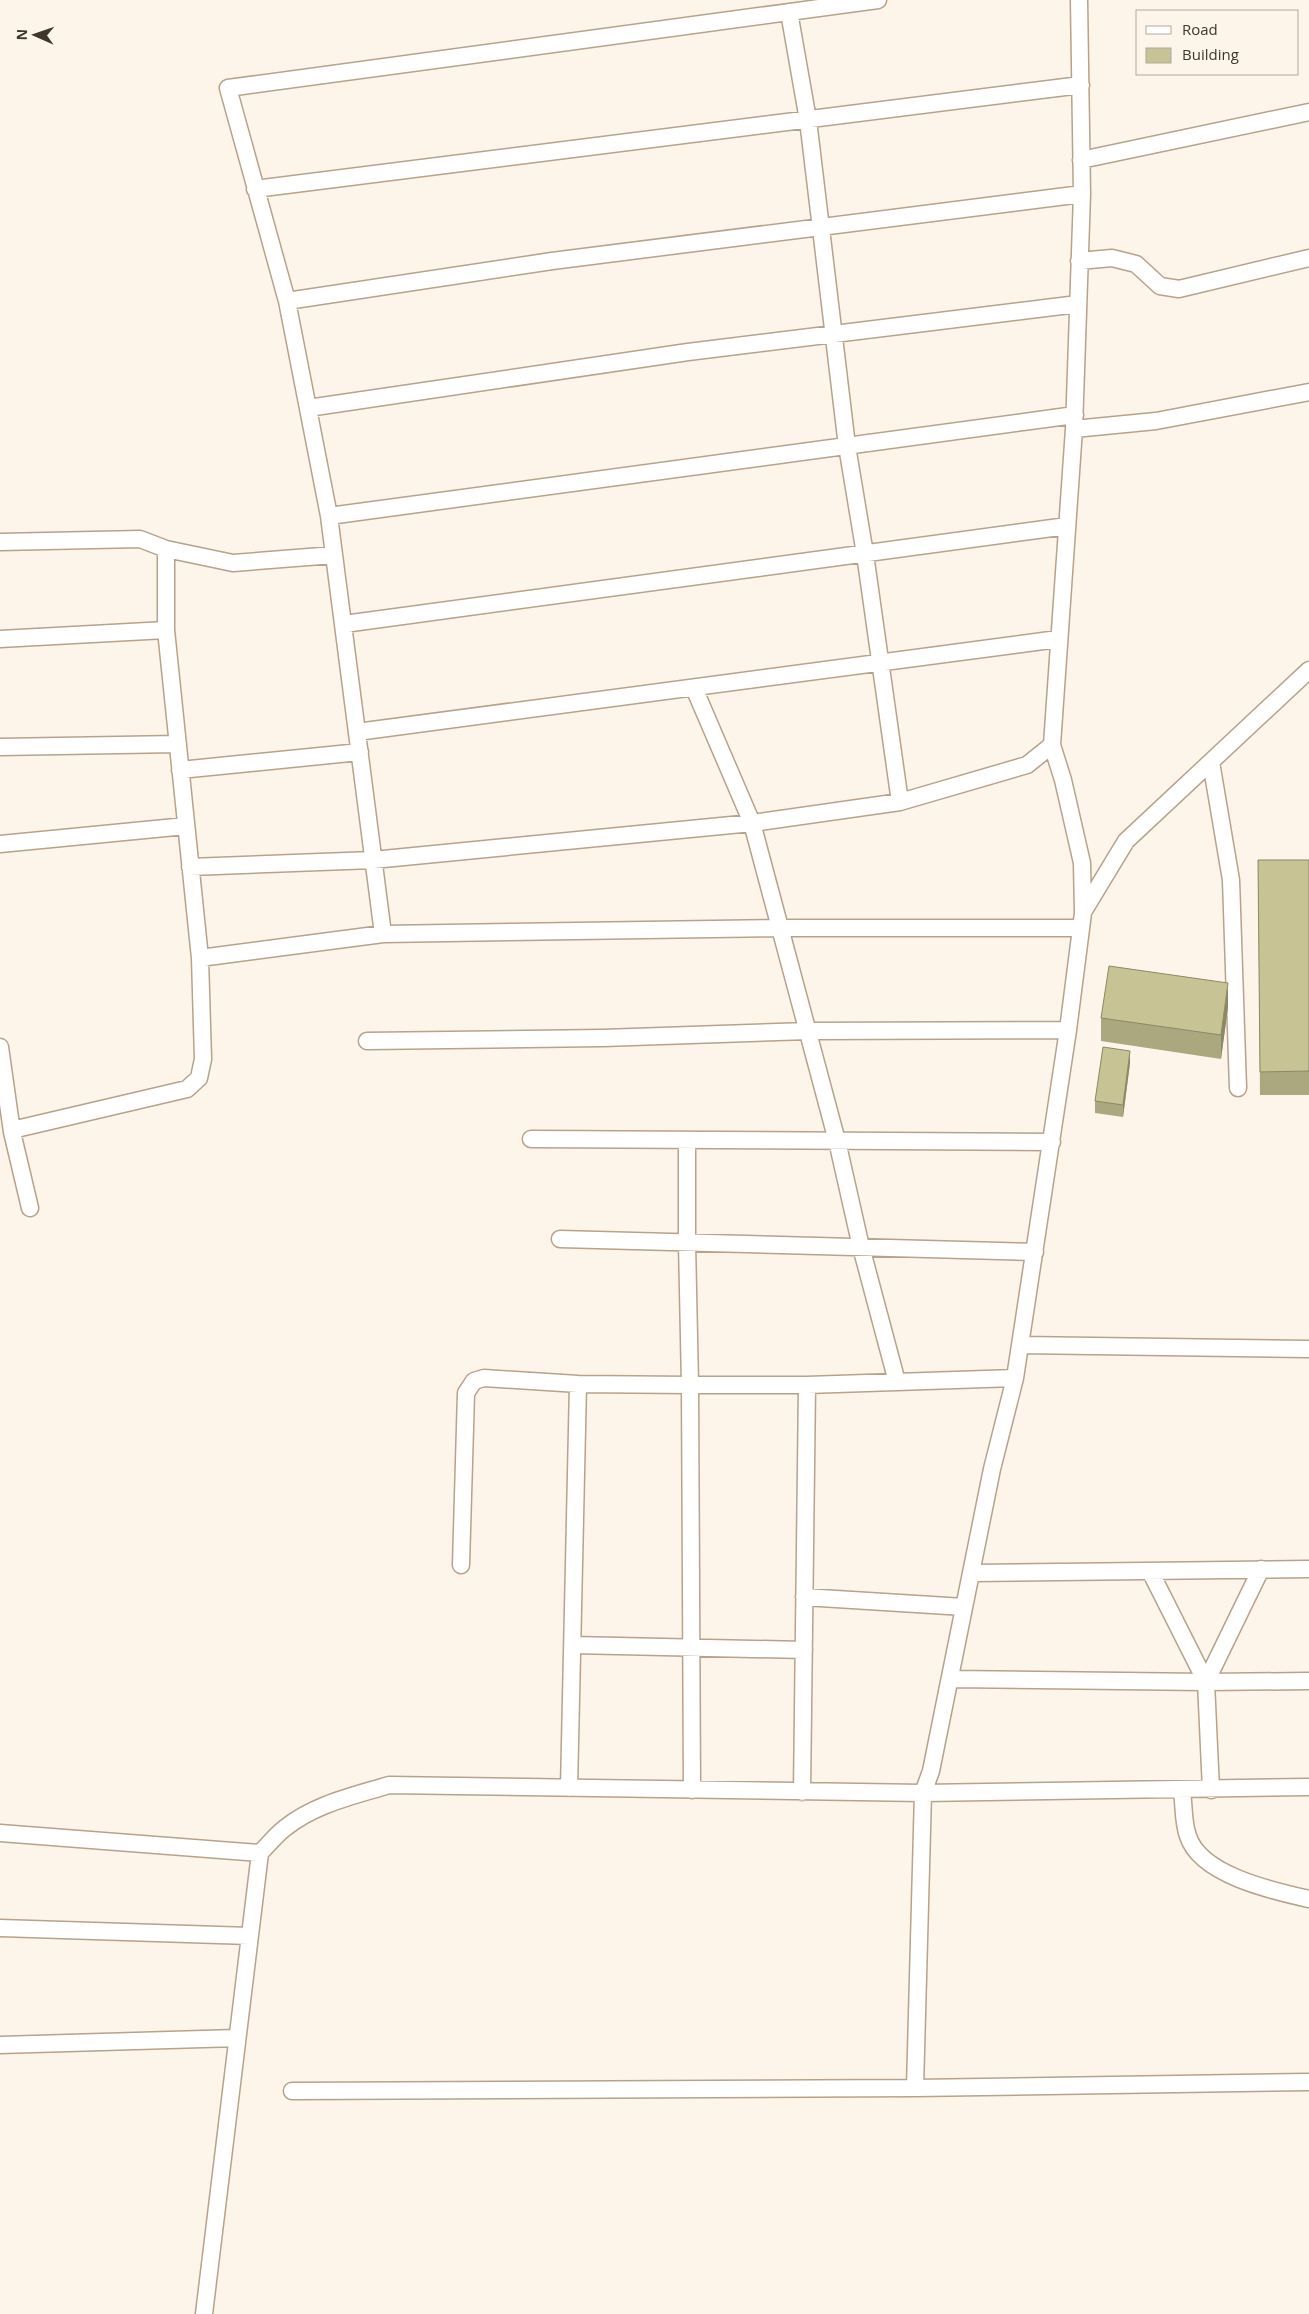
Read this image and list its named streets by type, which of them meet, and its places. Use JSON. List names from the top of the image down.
{
  "legend": ["Road", "Building"],
  "north": "left"
}
